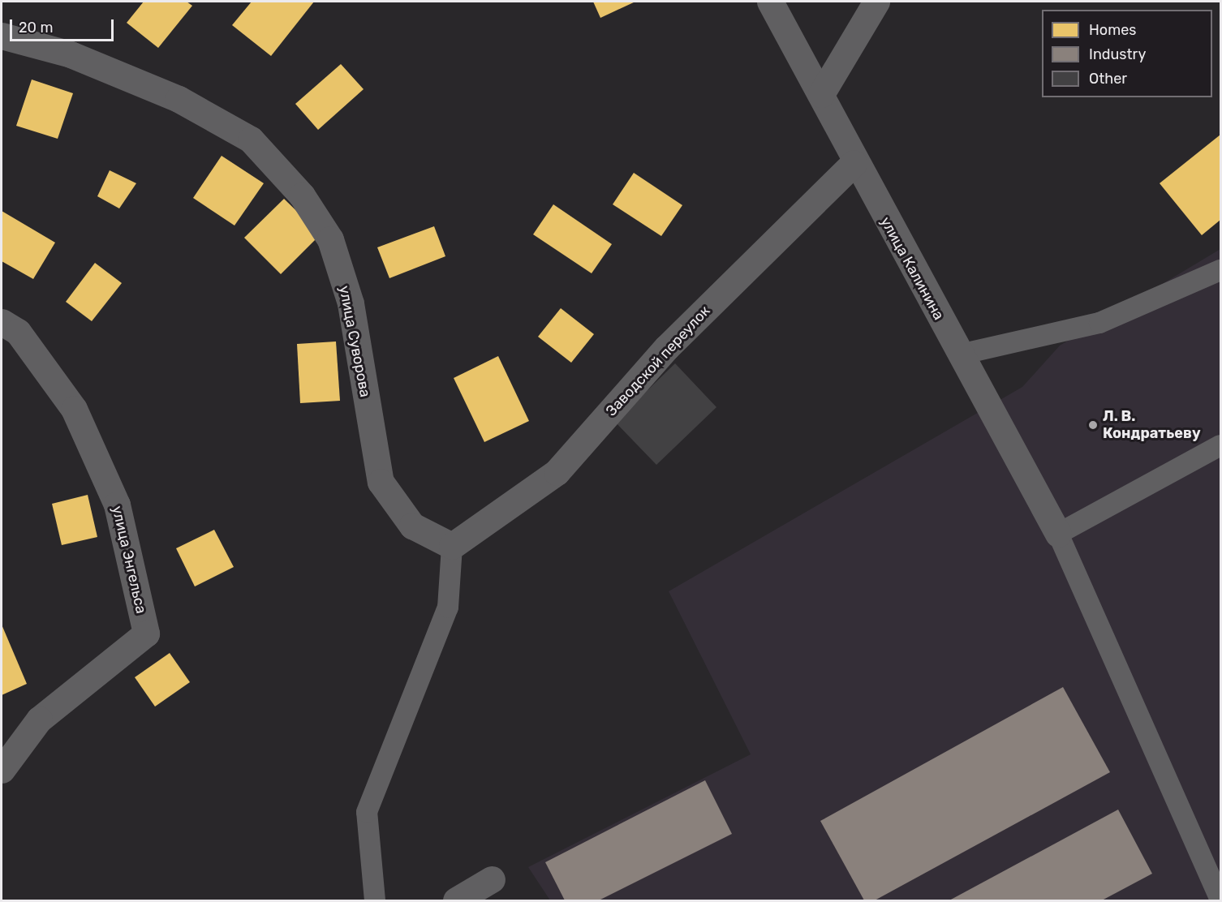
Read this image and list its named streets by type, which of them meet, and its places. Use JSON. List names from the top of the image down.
{
  "streets": {
    "street": [
      "улица Калинина",
      "улица Суворова",
      "Заводской переулок",
      "улица Энгельса"
    ]
  },
  "crossings": [
    ["улица Калинина", "Заводской переулок"],
    ["улица Суворова", "Заводской переулок"]
  ],
  "places": ["Л. В. Кондратьеву"],
  "legend": ["Homes", "Industry", "Other"],
  "scale_bar": "20 m"
}
